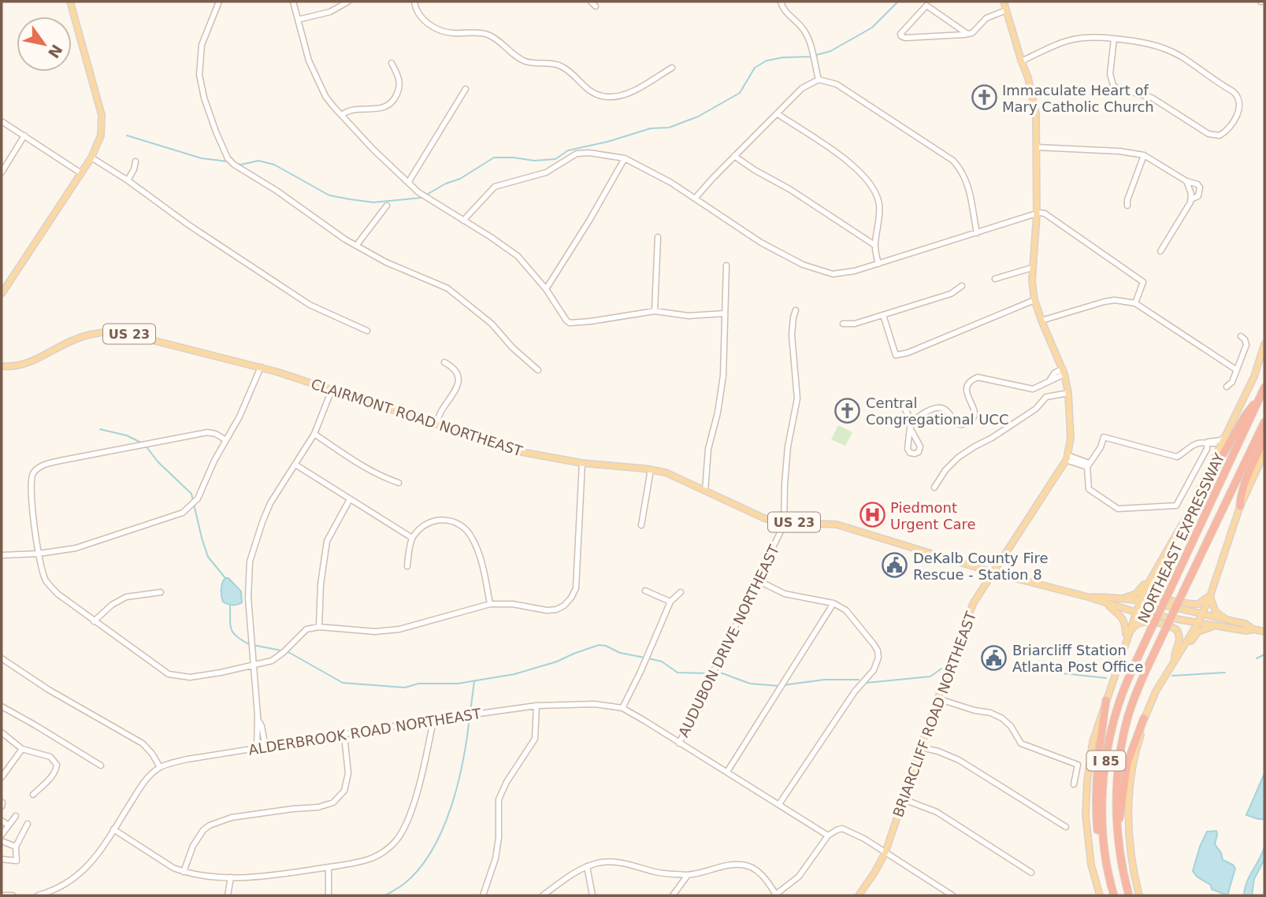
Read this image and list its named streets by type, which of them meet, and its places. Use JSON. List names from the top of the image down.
{
  "streets": {
    "highway": ["NORTHEAST EXPRESSWAY", "I 85"],
    "main road": ["US 23", "CLAIRMONT ROAD NORTHEAST", "BRIARCLIFF ROAD NORTHEAST"],
    "street": ["AUDUBON DRIVE NORTHEAST", "ALDERBROOK ROAD NORTHEAST"]
  },
  "crossings": [
    ["CLAIRMONT ROAD NORTHEAST", "AUDUBON DRIVE NORTHEAST"],
    ["CLAIRMONT ROAD NORTHEAST", "BRIARCLIFF ROAD NORTHEAST"]
  ],
  "places": {
    "church": ["Immaculate Heart of Mary Catholic Church", "Central Congregational UCC"],
    "hospital": ["Piedmont Urgent Care"],
    "public building": ["DeKalb County Fire Rescue - Station 8", "Briarcliff Station Atlanta Post Office"]
  },
  "north": "bottom right"
}
